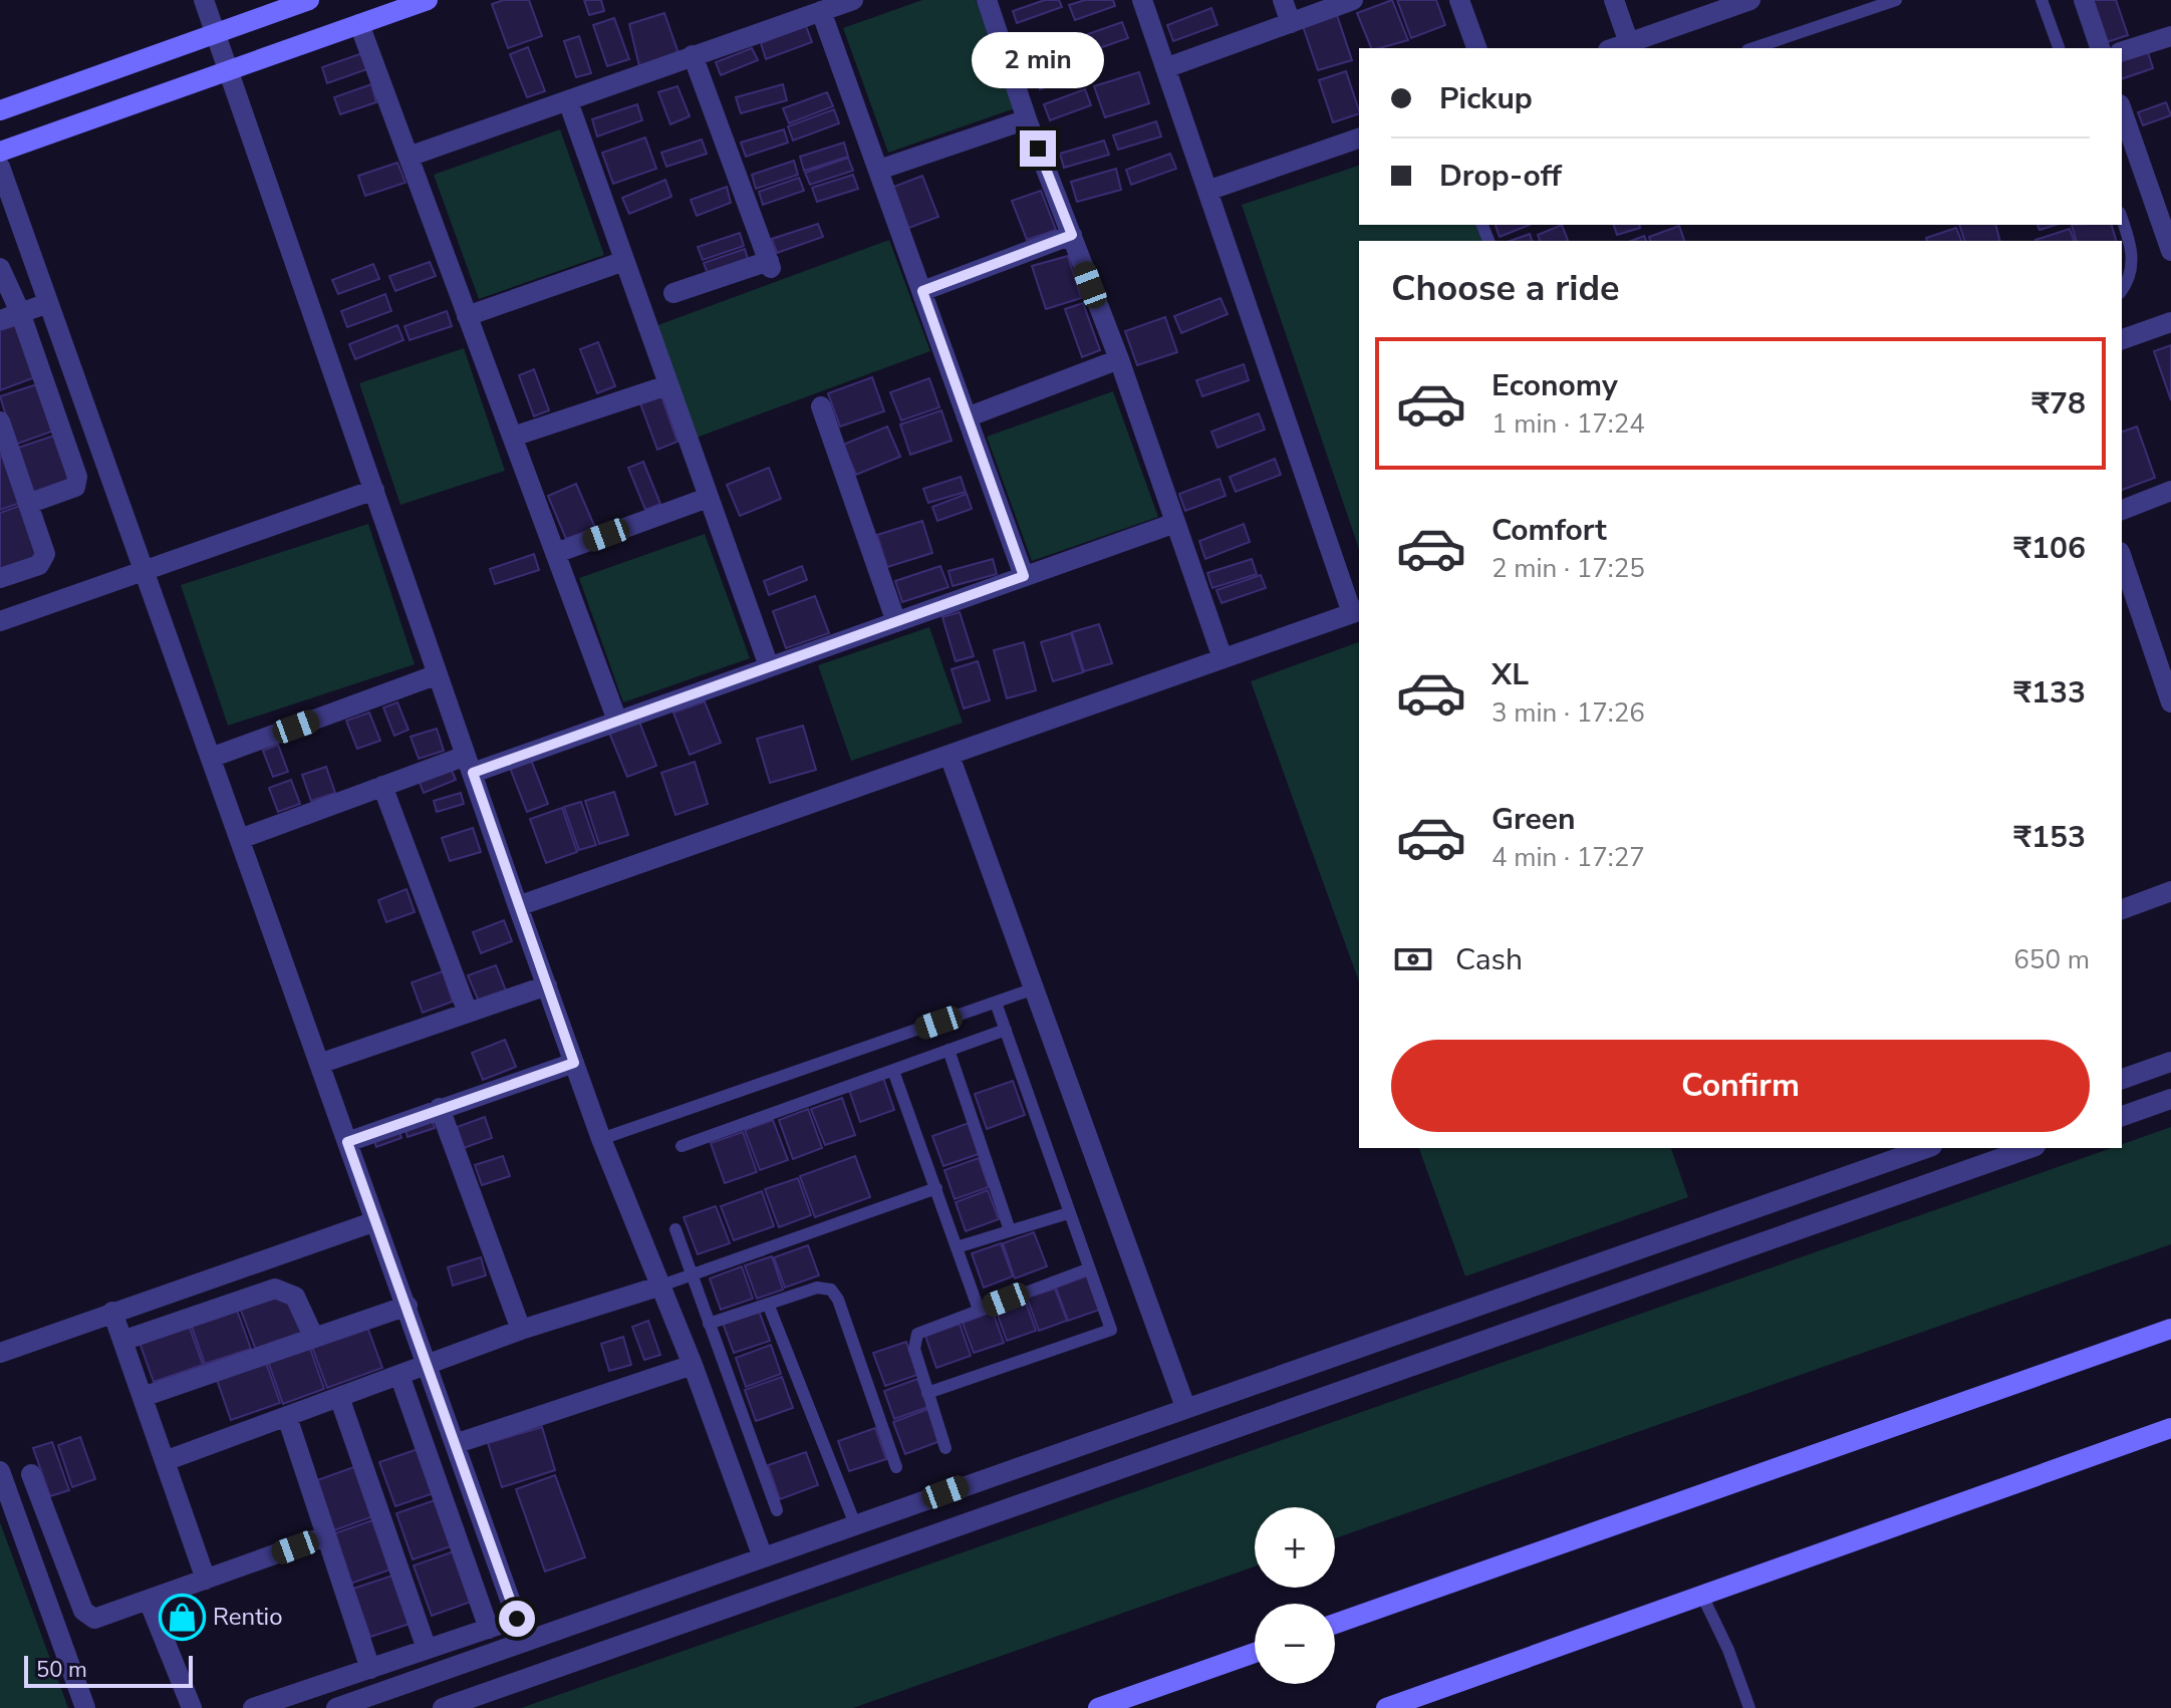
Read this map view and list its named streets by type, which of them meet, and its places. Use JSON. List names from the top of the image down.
{
  "places": {
    "shop": ["Rentio"]
  },
  "scale_bar": "50 m",
  "page": {
    "bubble": "2 min",
    "banner": ["Pickup", "Drop-off"],
    "heading": "Choose a ride",
    "list": [
      {
        "name": "Economy",
        "note": "1 min · 17:24",
        "value": "₹78"
      },
      {
        "name": "Comfort",
        "note": "2 min · 17:25",
        "value": "₹106"
      },
      {
        "name": "XL",
        "note": "3 min · 17:26",
        "value": "₹133"
      },
      {
        "name": "Green",
        "note": "4 min · 17:27",
        "value": "₹153"
      }
    ],
    "pay": ["Cash", "650 m"],
    "buttons": "Confirm",
    "map_buttons": ["+", "−"],
    "scale": "50 m"
  }
}
